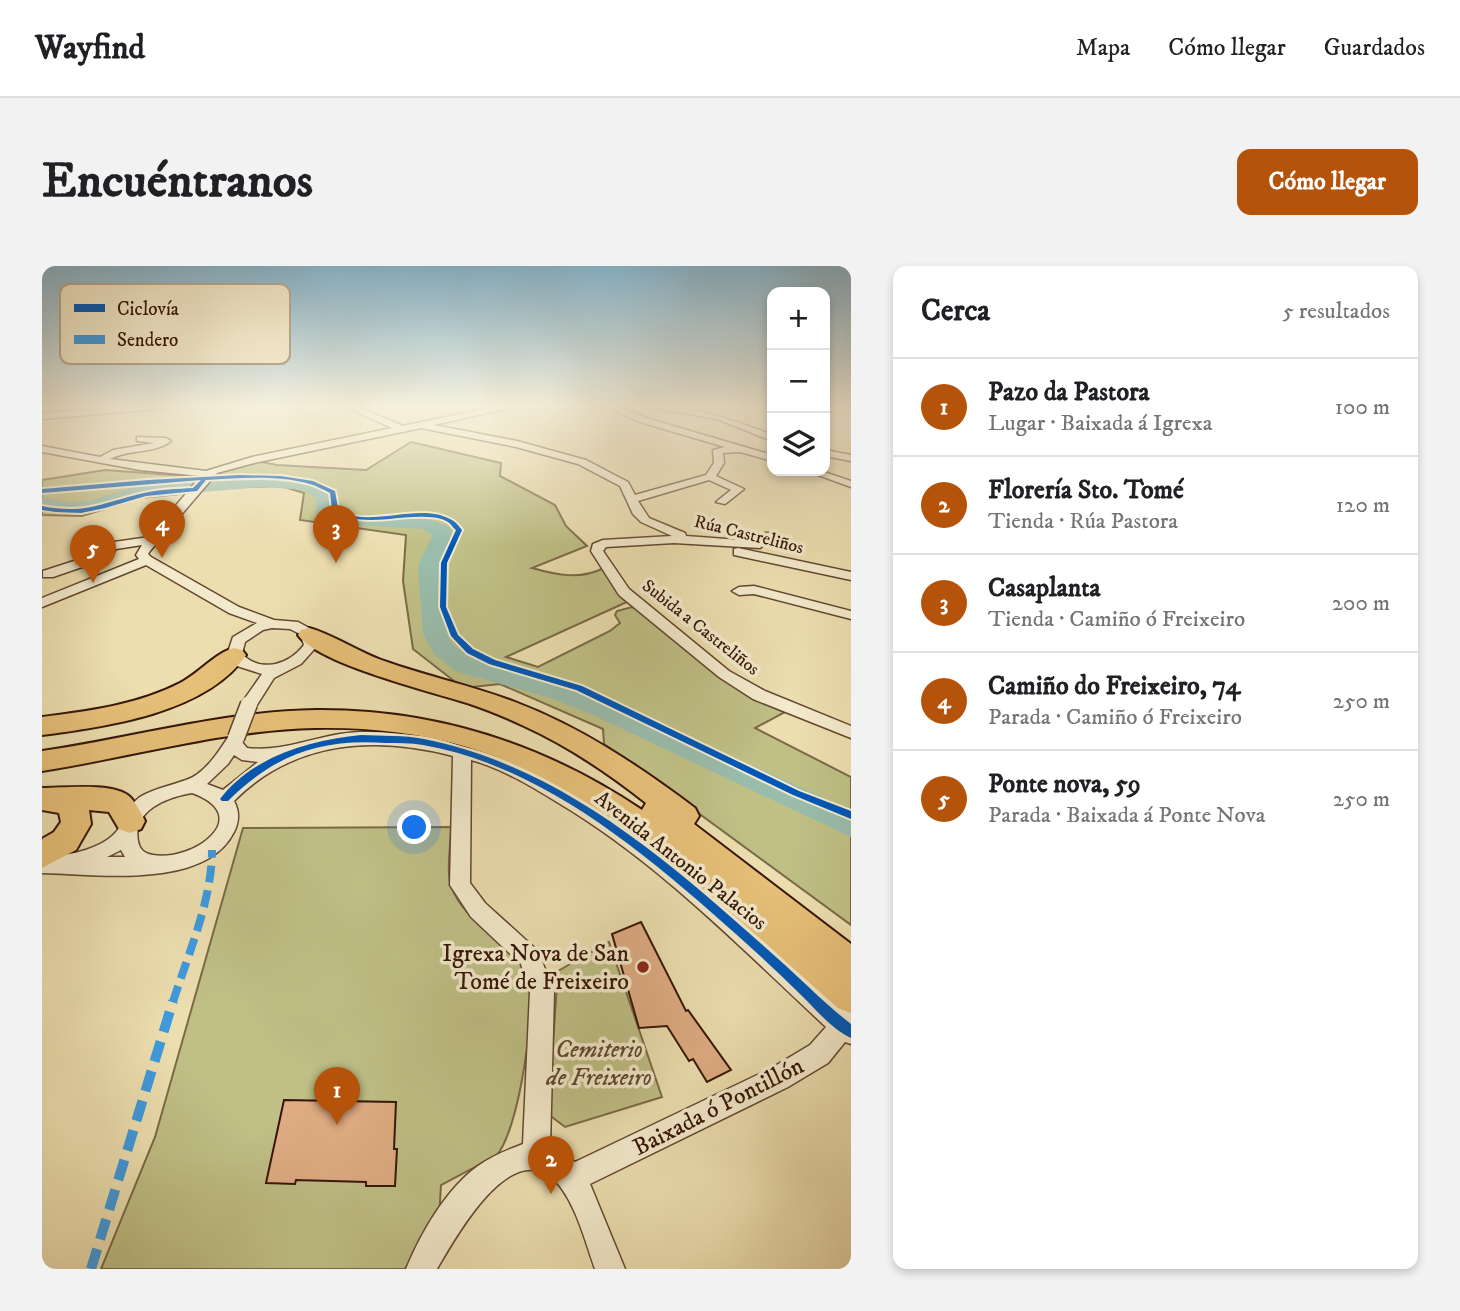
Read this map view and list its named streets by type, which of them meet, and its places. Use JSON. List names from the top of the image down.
{
  "streets": {
    "main road": ["Avenida Antonio Palacios"],
    "street": ["Rúa Castreliños", "Subida a Castreliños", "Baixada ó Pontillón"]
  },
  "crossings": [
    ["Rúa Castreliños", "Subida a Castreliños"]
  ],
  "parks": ["Cemiterio de Freixeiro"],
  "places": ["Igrexa Nova de San Tomé de Freixeiro"],
  "legend": ["Ciclovía", "Sendero"],
  "page": {
    "header": "Wayfind",
    "nav": ["Mapa", "Cómo llegar", "Guardados"],
    "buttons": "Cómo llegar",
    "title": "Encuéntranos",
    "heading": ["Cerca", "5 resultados"],
    "map_buttons": ["+", "−"],
    "list": [
      {
        "mark": "1",
        "name": "Pazo da Pastora",
        "note": "Lugar · Baixada á Igrexa",
        "value": "100 m"
      },
      {
        "mark": "2",
        "name": "Florería Sto. Tomé",
        "note": "Tienda · Rúa Pastora",
        "value": "120 m"
      },
      {
        "mark": "3",
        "name": "Casaplanta",
        "note": "Tienda · Camiño ó Freixeiro",
        "value": "200 m"
      },
      {
        "mark": "4",
        "name": "Camiño do Freixeiro, 74",
        "note": "Parada · Camiño ó Freixeiro",
        "value": "250 m"
      },
      {
        "mark": "5",
        "name": "Ponte nova, 59",
        "note": "Parada · Baixada á Ponte Nova",
        "value": "250 m"
      }
    ],
    "pins": [
      "4",
      "3",
      "5",
      "1",
      "2"
    ]
  }
}
